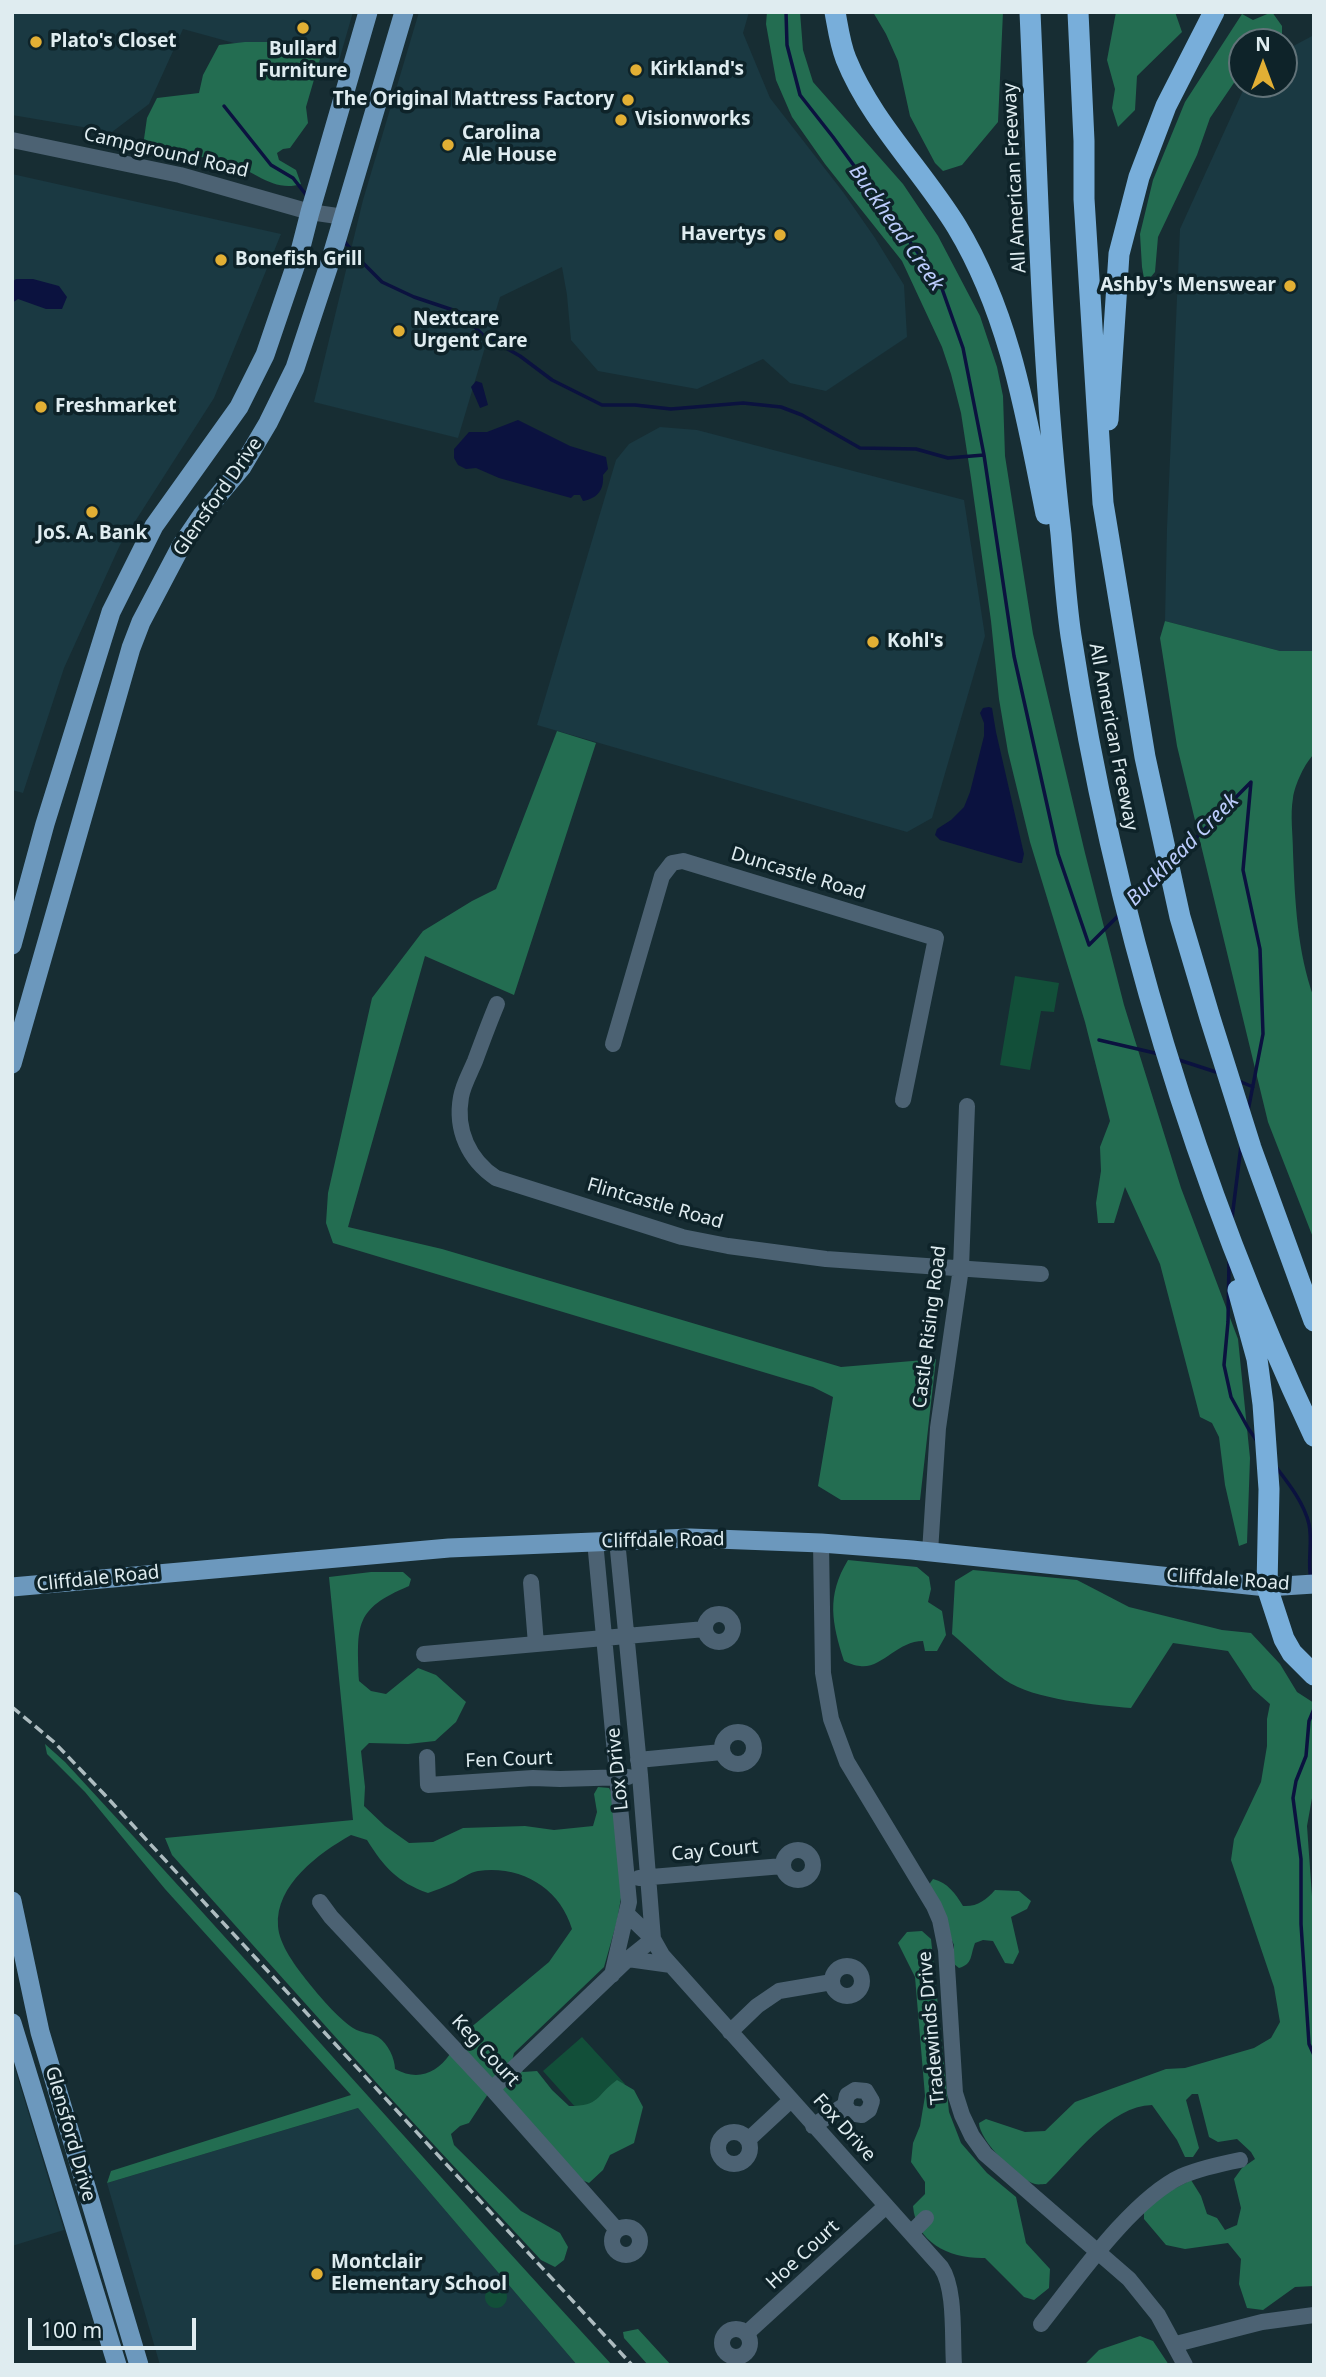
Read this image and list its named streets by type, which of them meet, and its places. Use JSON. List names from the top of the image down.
{
  "streets": {
    "highway": ["All American Freeway"],
    "main road": ["Glensford Drive", "Cliffdale Road"],
    "street": [
      "Campground Road",
      "Duncastle Road",
      "Flintcastle Road",
      "Castle Rising Road",
      "Fen Court",
      "Lox Drive",
      "Cay Court",
      "Tradewinds Drive",
      "Keg Court",
      "Fox Drive",
      "Hoe Court"
    ]
  },
  "crossings": [
    ["Campground Road", "Glensford Drive"],
    ["Flintcastle Road", "Castle Rising Road"],
    ["Castle Rising Road", "Cliffdale Road"],
    ["Cliffdale Road", "Lox Drive"],
    ["Cliffdale Road", "Tradewinds Drive"],
    ["Fen Court", "Lox Drive"],
    ["Lox Drive", "Cay Court"],
    ["Lox Drive", "Fox Drive"],
    ["Fox Drive", "Hoe Court"]
  ],
  "water": ["Buckhead Creek"],
  "places": [
    "Bullard Furniture",
    "Plato's Closet",
    "Kirkland's",
    "The Original Mattress Factory",
    "Visionworks",
    "Carolina Ale House",
    "Havertys",
    "Bonefish Grill",
    "Ashby's Menswear",
    "Nextcare Urgent Care",
    "Freshmarket",
    "JoS. A. Bank",
    "Kohl's",
    "Montclair Elementary School"
  ],
  "scale_bar": "100 m",
  "north": "top"
}
